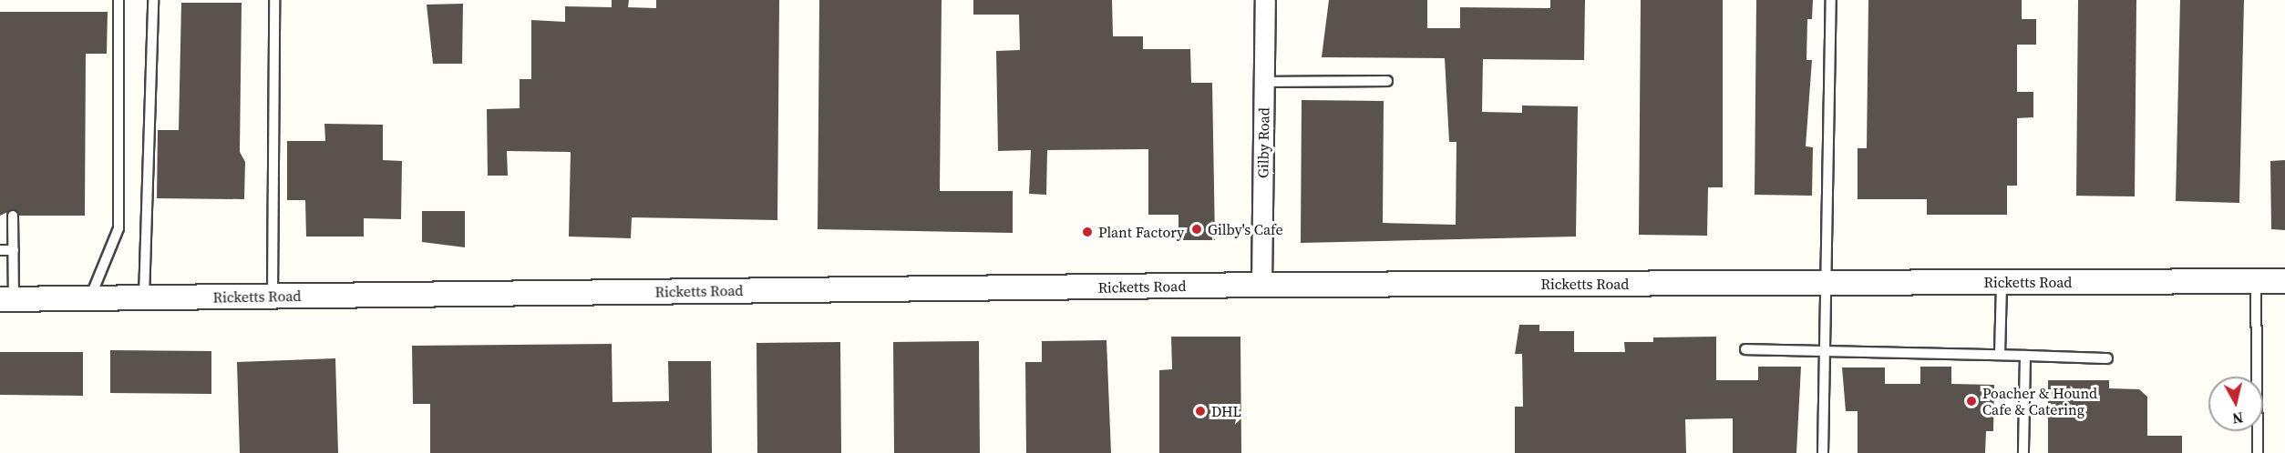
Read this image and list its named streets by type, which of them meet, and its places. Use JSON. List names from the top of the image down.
{
  "streets": {
    "street": ["Gilby Road", "Ricketts Road"]
  },
  "crossings": [
    ["Gilby Road", "Ricketts Road"]
  ],
  "places": [
    "Gilby's Cafe",
    "Plant Factory",
    "Poacher & Hound Cafe & Catering",
    "DHL"
  ],
  "north": "bottom"
}
